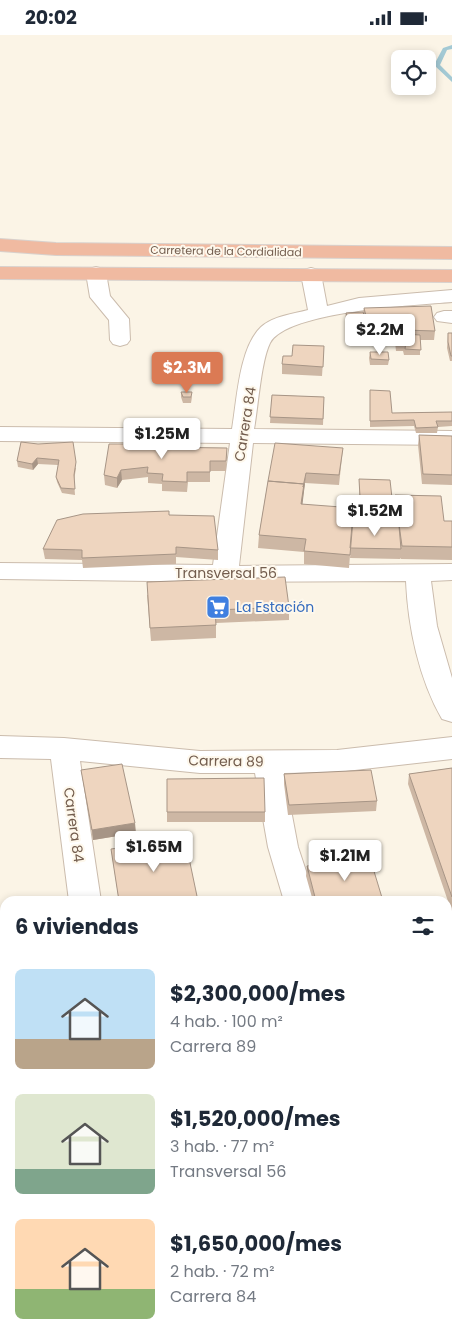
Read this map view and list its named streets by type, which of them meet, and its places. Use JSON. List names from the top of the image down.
{
  "streets": {
    "highway": ["Carretera de la Cordialidad"],
    "street": ["Carrera 84", "Transversal 56", "Carrera 89"]
  },
  "crossings": [
    ["Carrera 84", "Transversal 56"],
    ["Carrera 84", "Carrera 89"]
  ],
  "places": {
    "supermarket": ["La Estación"]
  },
  "page": {
    "status": "20:02",
    "price": [
      "$2.2M",
      "$2.3M",
      "$1.25M",
      "$1.52M",
      "$1.65M",
      "$1.21M"
    ],
    "heading": "6 viviendas",
    "list": [
      {
        "name": "$2,300,000/mes",
        "note": "4 hab. · 100 m² · Carrera 89"
      },
      {
        "name": "$1,520,000/mes",
        "note": "3 hab. · 77 m² · Transversal 56"
      },
      {
        "name": "$1,650,000/mes",
        "note": "2 hab. · 72 m² · Carrera 84"
      }
    ]
  }
}
